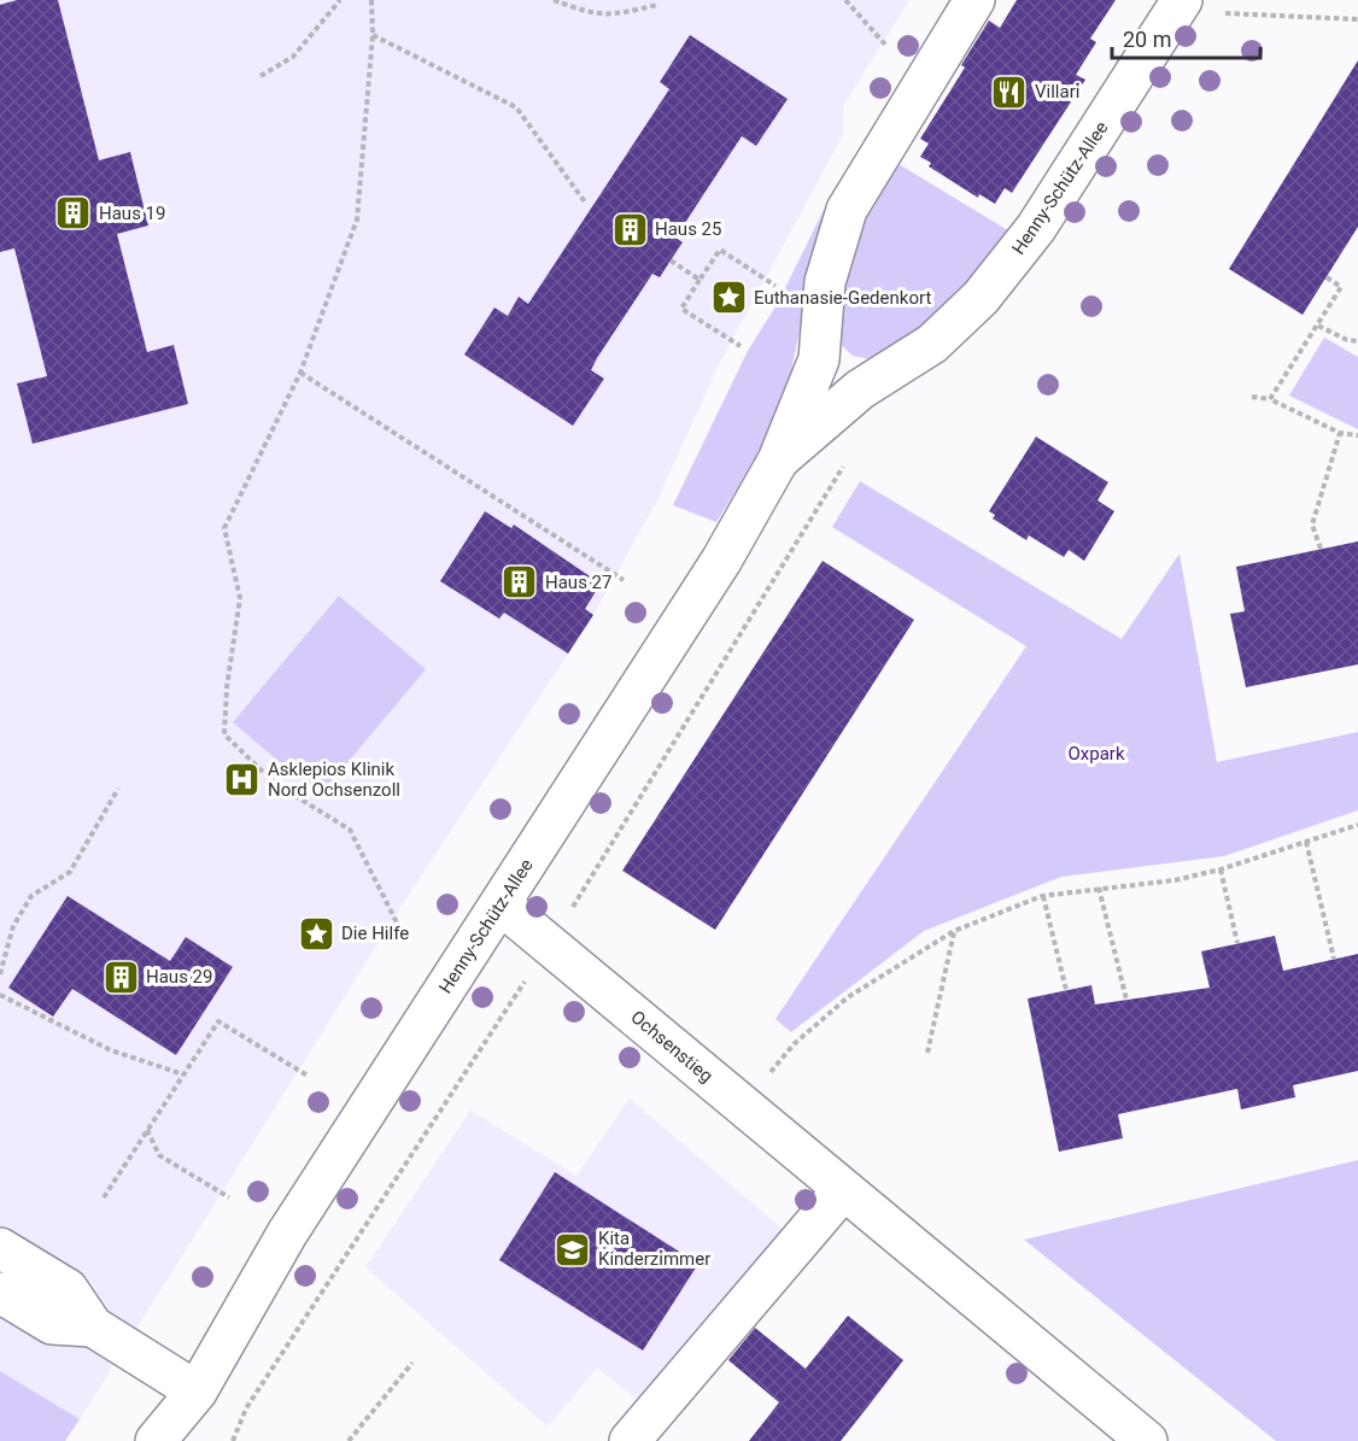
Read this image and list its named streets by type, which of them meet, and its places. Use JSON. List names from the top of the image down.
{
  "streets": {
    "street": ["Henny-Schütz-Allee", "Ochsenstieg"]
  },
  "crossings": [
    ["Henny-Schütz-Allee", "Ochsenstieg"]
  ],
  "parks": ["Oxpark"],
  "places": {
    "restaurant": ["Villari"],
    "building": [
      "Haus 19",
      "Haus 25",
      "Haus 27",
      "Haus 29"
    ],
    "place": ["Euthanasie-Gedenkort", "Die Hilfe"],
    "hospital": ["Asklepios Klinik Nord Ochsenzoll"],
    "school or university": ["Kita Kinderzimmer"]
  },
  "scale_bar": "20 m"
}
